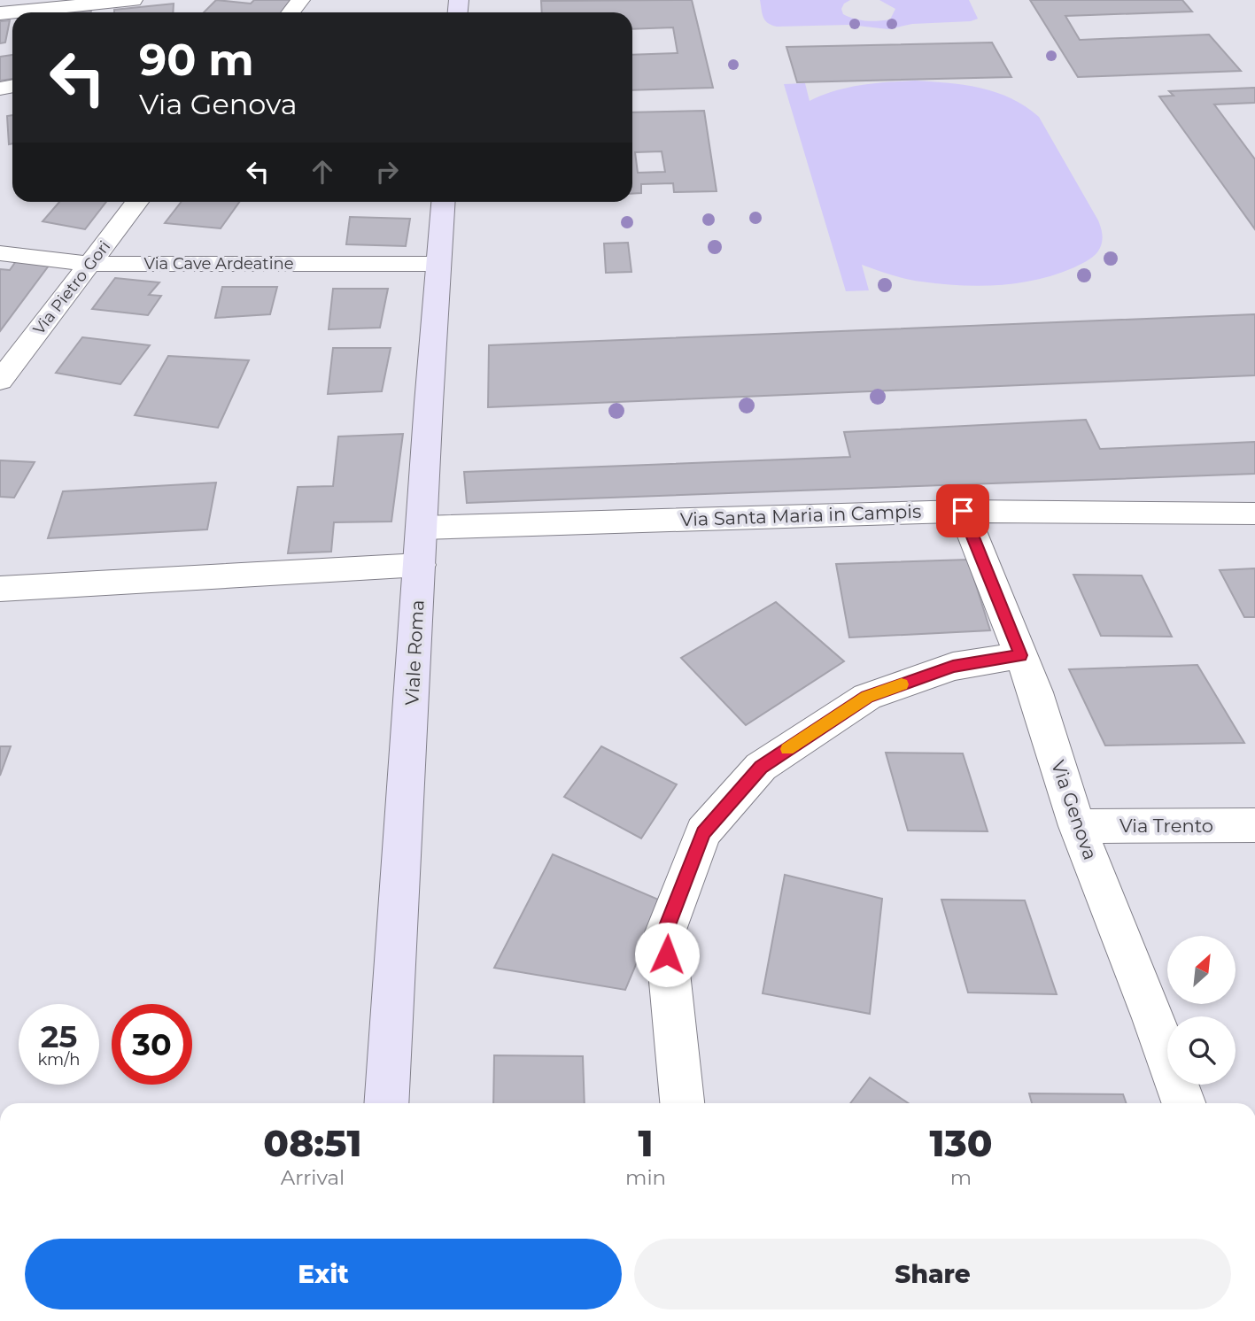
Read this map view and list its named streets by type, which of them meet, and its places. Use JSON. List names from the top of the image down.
{
  "streets": {
    "main road": ["Viale Roma"],
    "street": [
      "Via Cave Ardeatine",
      "Via Pietro Gori",
      "Via Santa Maria in Campis",
      "Via Genova",
      "Via Trento"
    ]
  },
  "crossings": [
    ["Via Cave Ardeatine", "Via Pietro Gori"],
    ["Via Cave Ardeatine", "Viale Roma"],
    ["Via Santa Maria in Campis", "Viale Roma"],
    ["Via Santa Maria in Campis", "Via Genova"],
    ["Via Genova", "Via Trento"]
  ],
  "north": "top right",
  "page": {
    "turn": ["90 m", "Via Genova"],
    "speed": "25 km/h",
    "limit": "30",
    "eta": [
      "08:51",
      "Arrival",
      "1",
      "min",
      "130",
      "m"
    ],
    "buttons": ["Exit", "Share"]
  }
}
